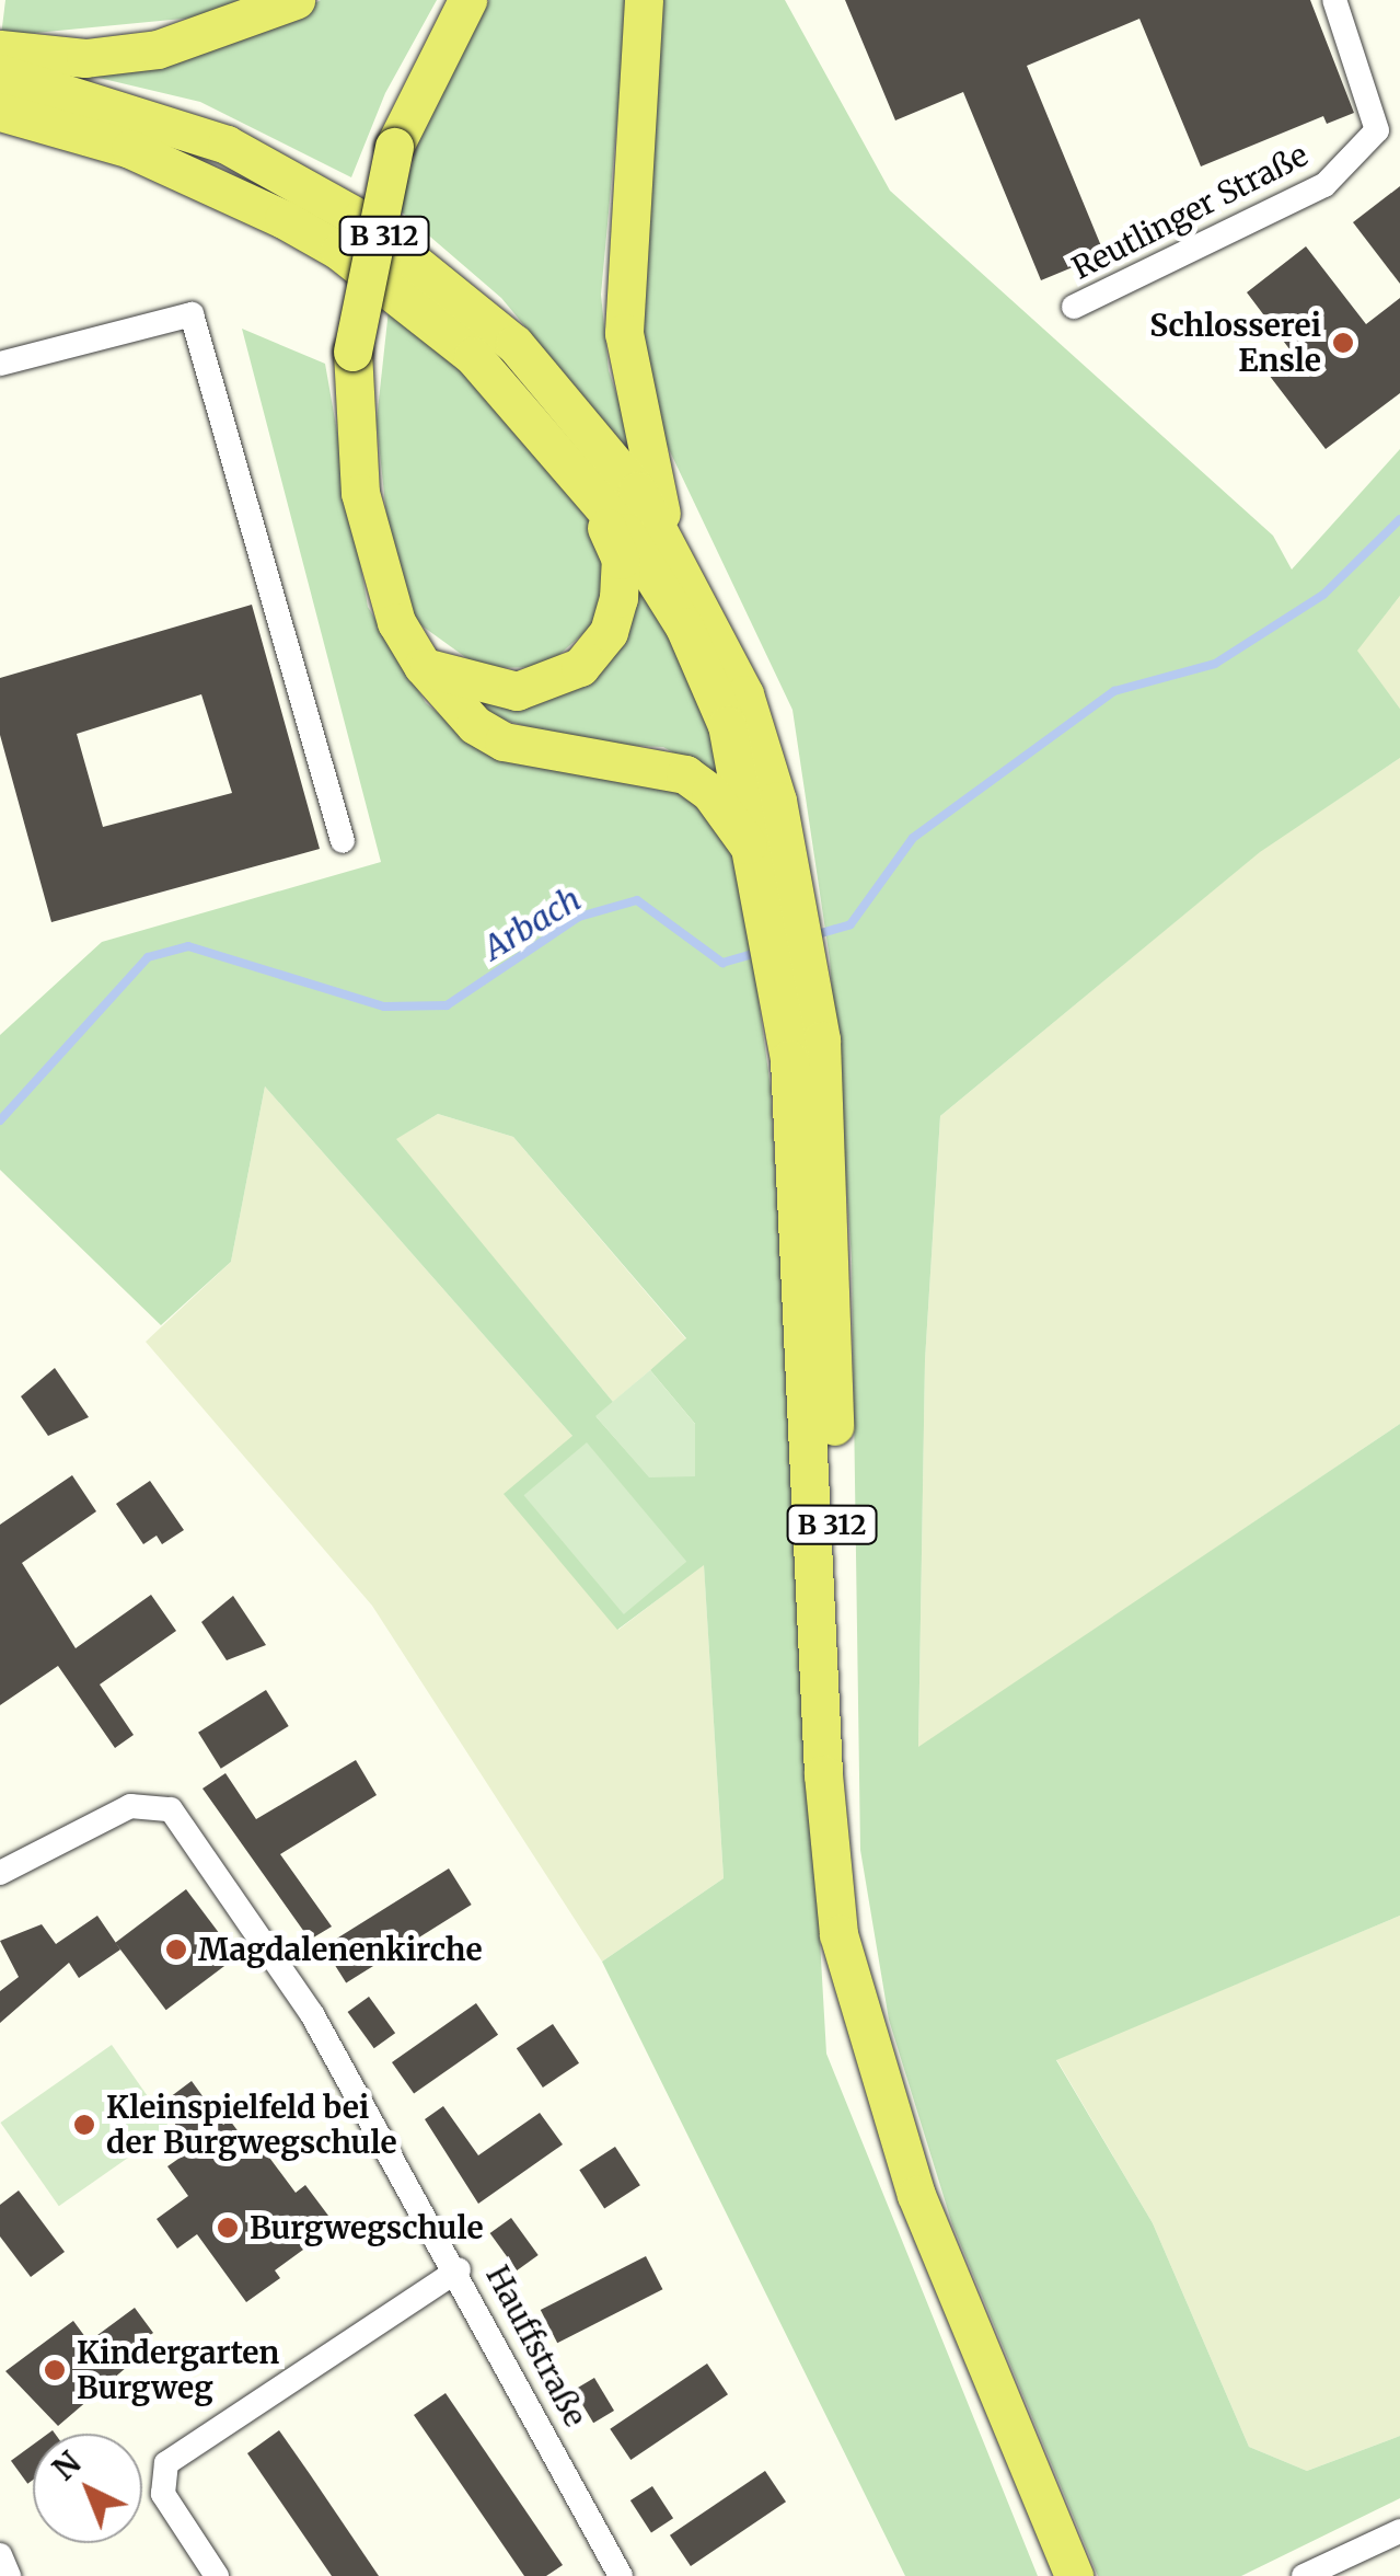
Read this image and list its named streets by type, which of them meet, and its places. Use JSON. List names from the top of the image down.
{
  "streets": {
    "main road": ["B 312"],
    "street": ["Reutlinger Straße", "Hauffstraße"]
  },
  "water": ["Arbach"],
  "places": [
    "Schlosserei Ensle",
    "Magdalenenkirche",
    "Kleinspielfeld bei der Burgwegschule",
    "Burgwegschule",
    "Kindergarten Burgweg"
  ],
  "north": "top left"
}
